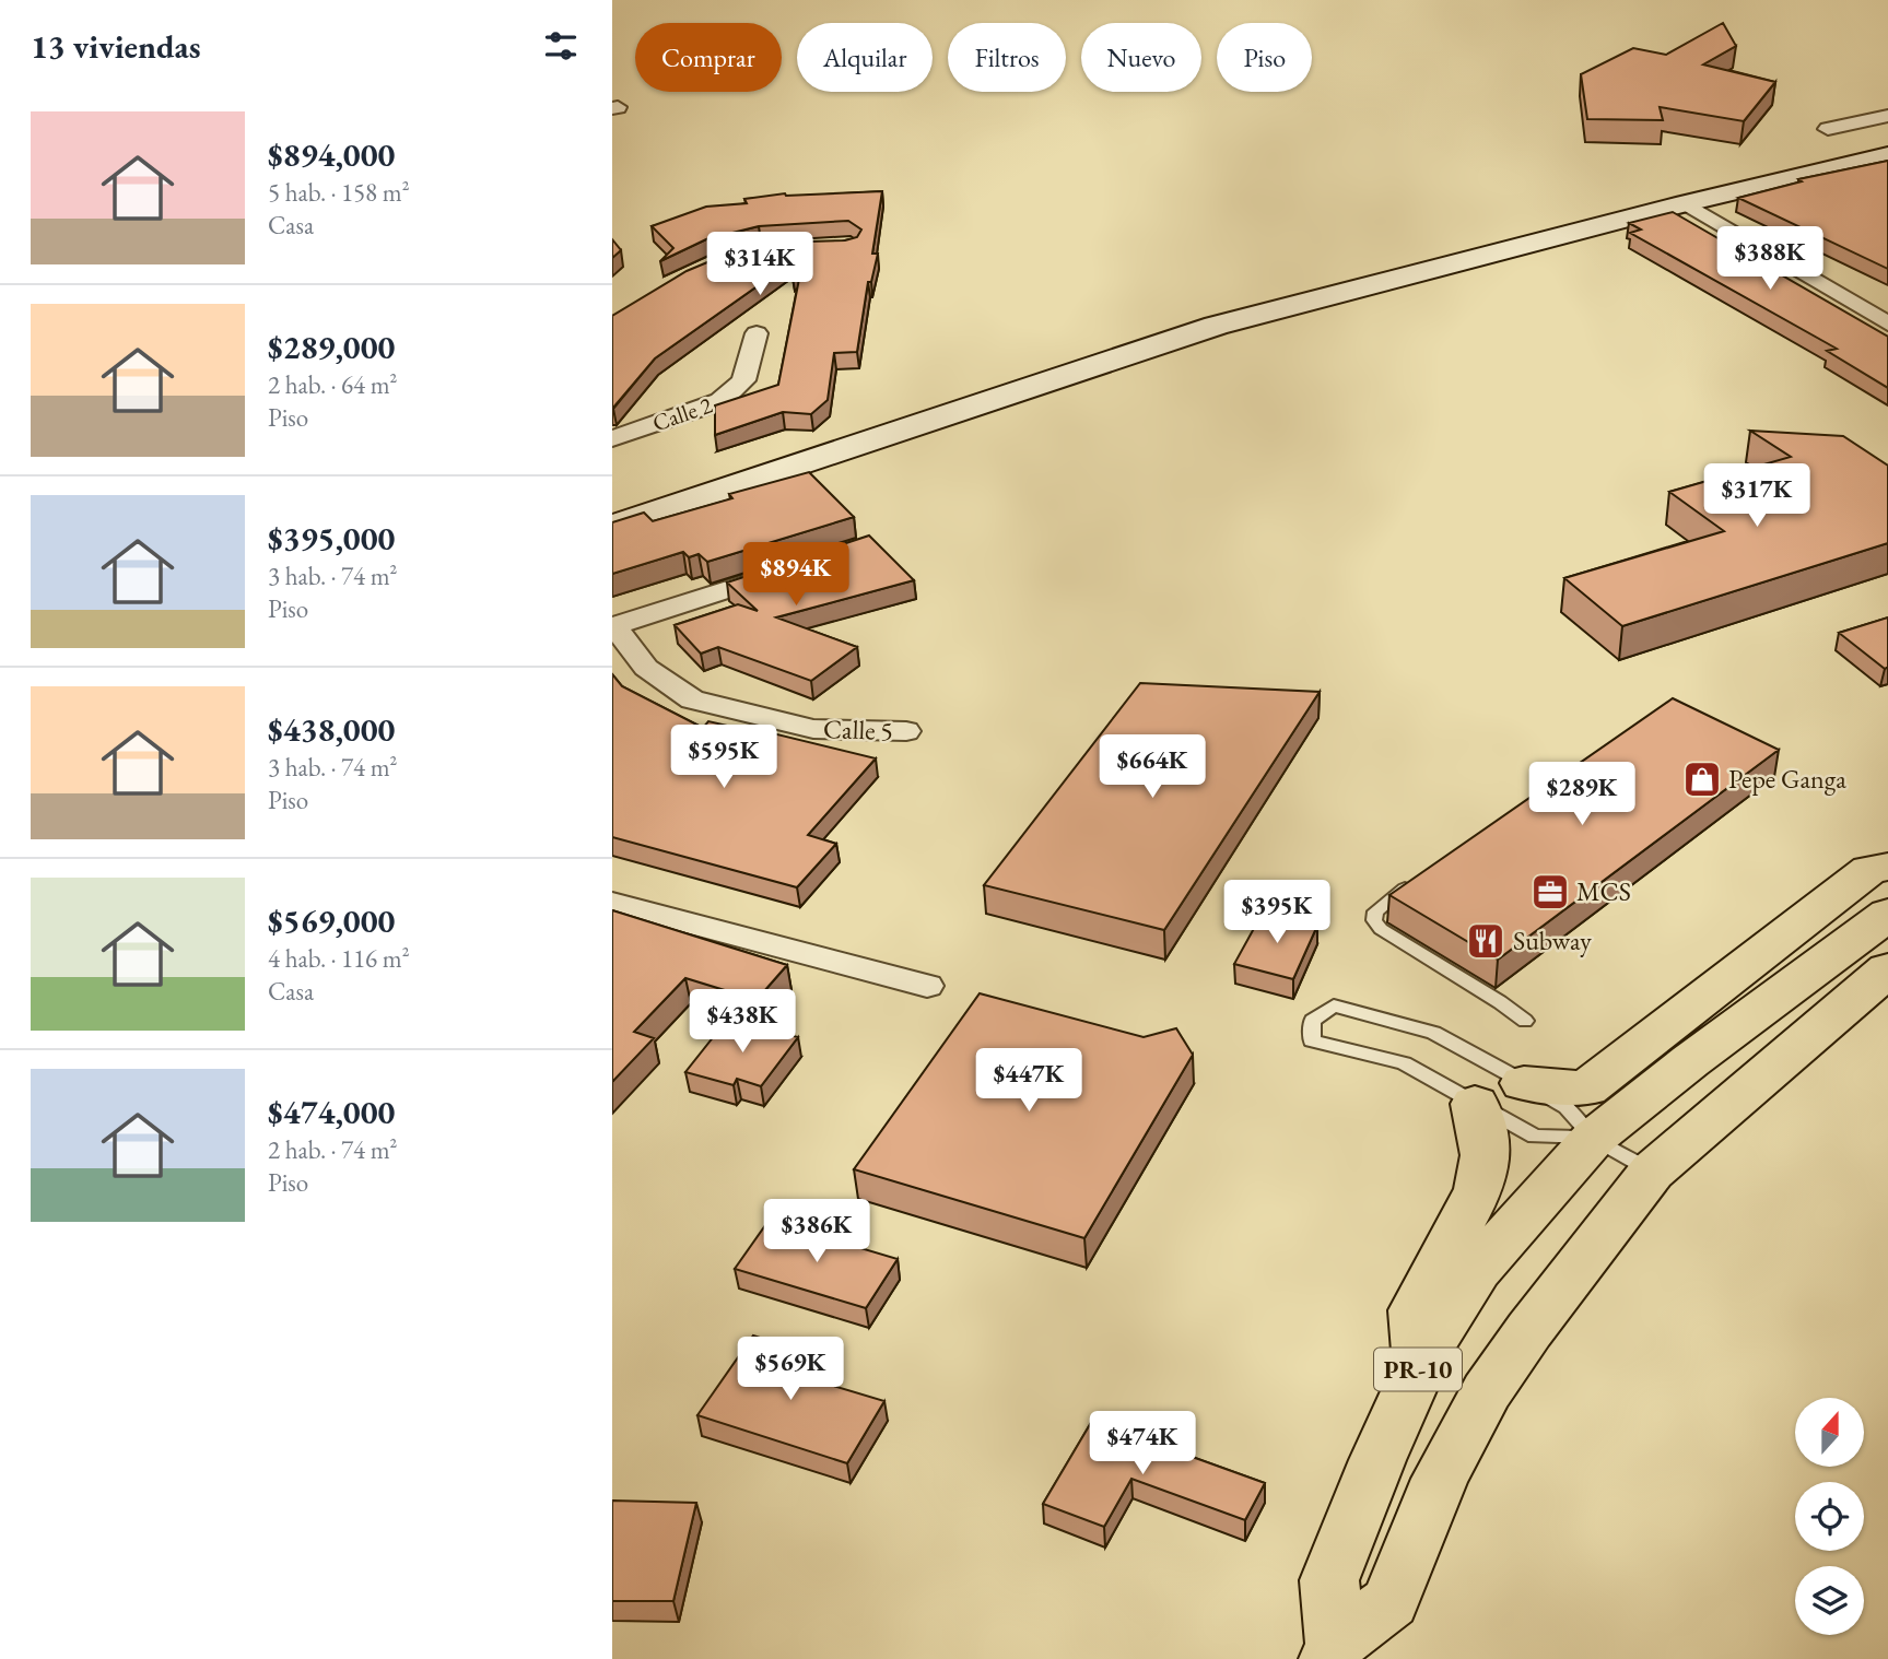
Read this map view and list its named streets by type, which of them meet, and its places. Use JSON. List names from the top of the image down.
{
  "streets": {
    "main road": ["PR-10"],
    "street": ["Calle 2", "Calle 5"]
  },
  "places": {
    "shop": ["Pepe Ganga"],
    "office": ["MCS"],
    "restaurant": ["Subway"]
  },
  "north": "top",
  "page": {
    "heading": "13 viviendas",
    "chip": [
      "Comprar",
      "Alquilar",
      "Filtros",
      "Nuevo",
      "Piso"
    ],
    "list": [
      {
        "name": "$894,000",
        "note": "5 hab. · 158 m² · Casa"
      },
      {
        "name": "$289,000",
        "note": "2 hab. · 64 m² · Piso"
      },
      {
        "name": "$395,000",
        "note": "3 hab. · 74 m² · Piso"
      },
      {
        "name": "$438,000",
        "note": "3 hab. · 74 m² · Piso"
      },
      {
        "name": "$569,000",
        "note": "4 hab. · 116 m² · Casa"
      },
      {
        "name": "$474,000",
        "note": "2 hab. · 74 m² · Piso"
      }
    ],
    "price": [
      "$388K",
      "$314K",
      "$317K",
      "$894K",
      "$595K",
      "$664K",
      "$289K",
      "$395K",
      "$438K",
      "$447K",
      "$386K",
      "$569K",
      "$474K"
    ]
  }
}
